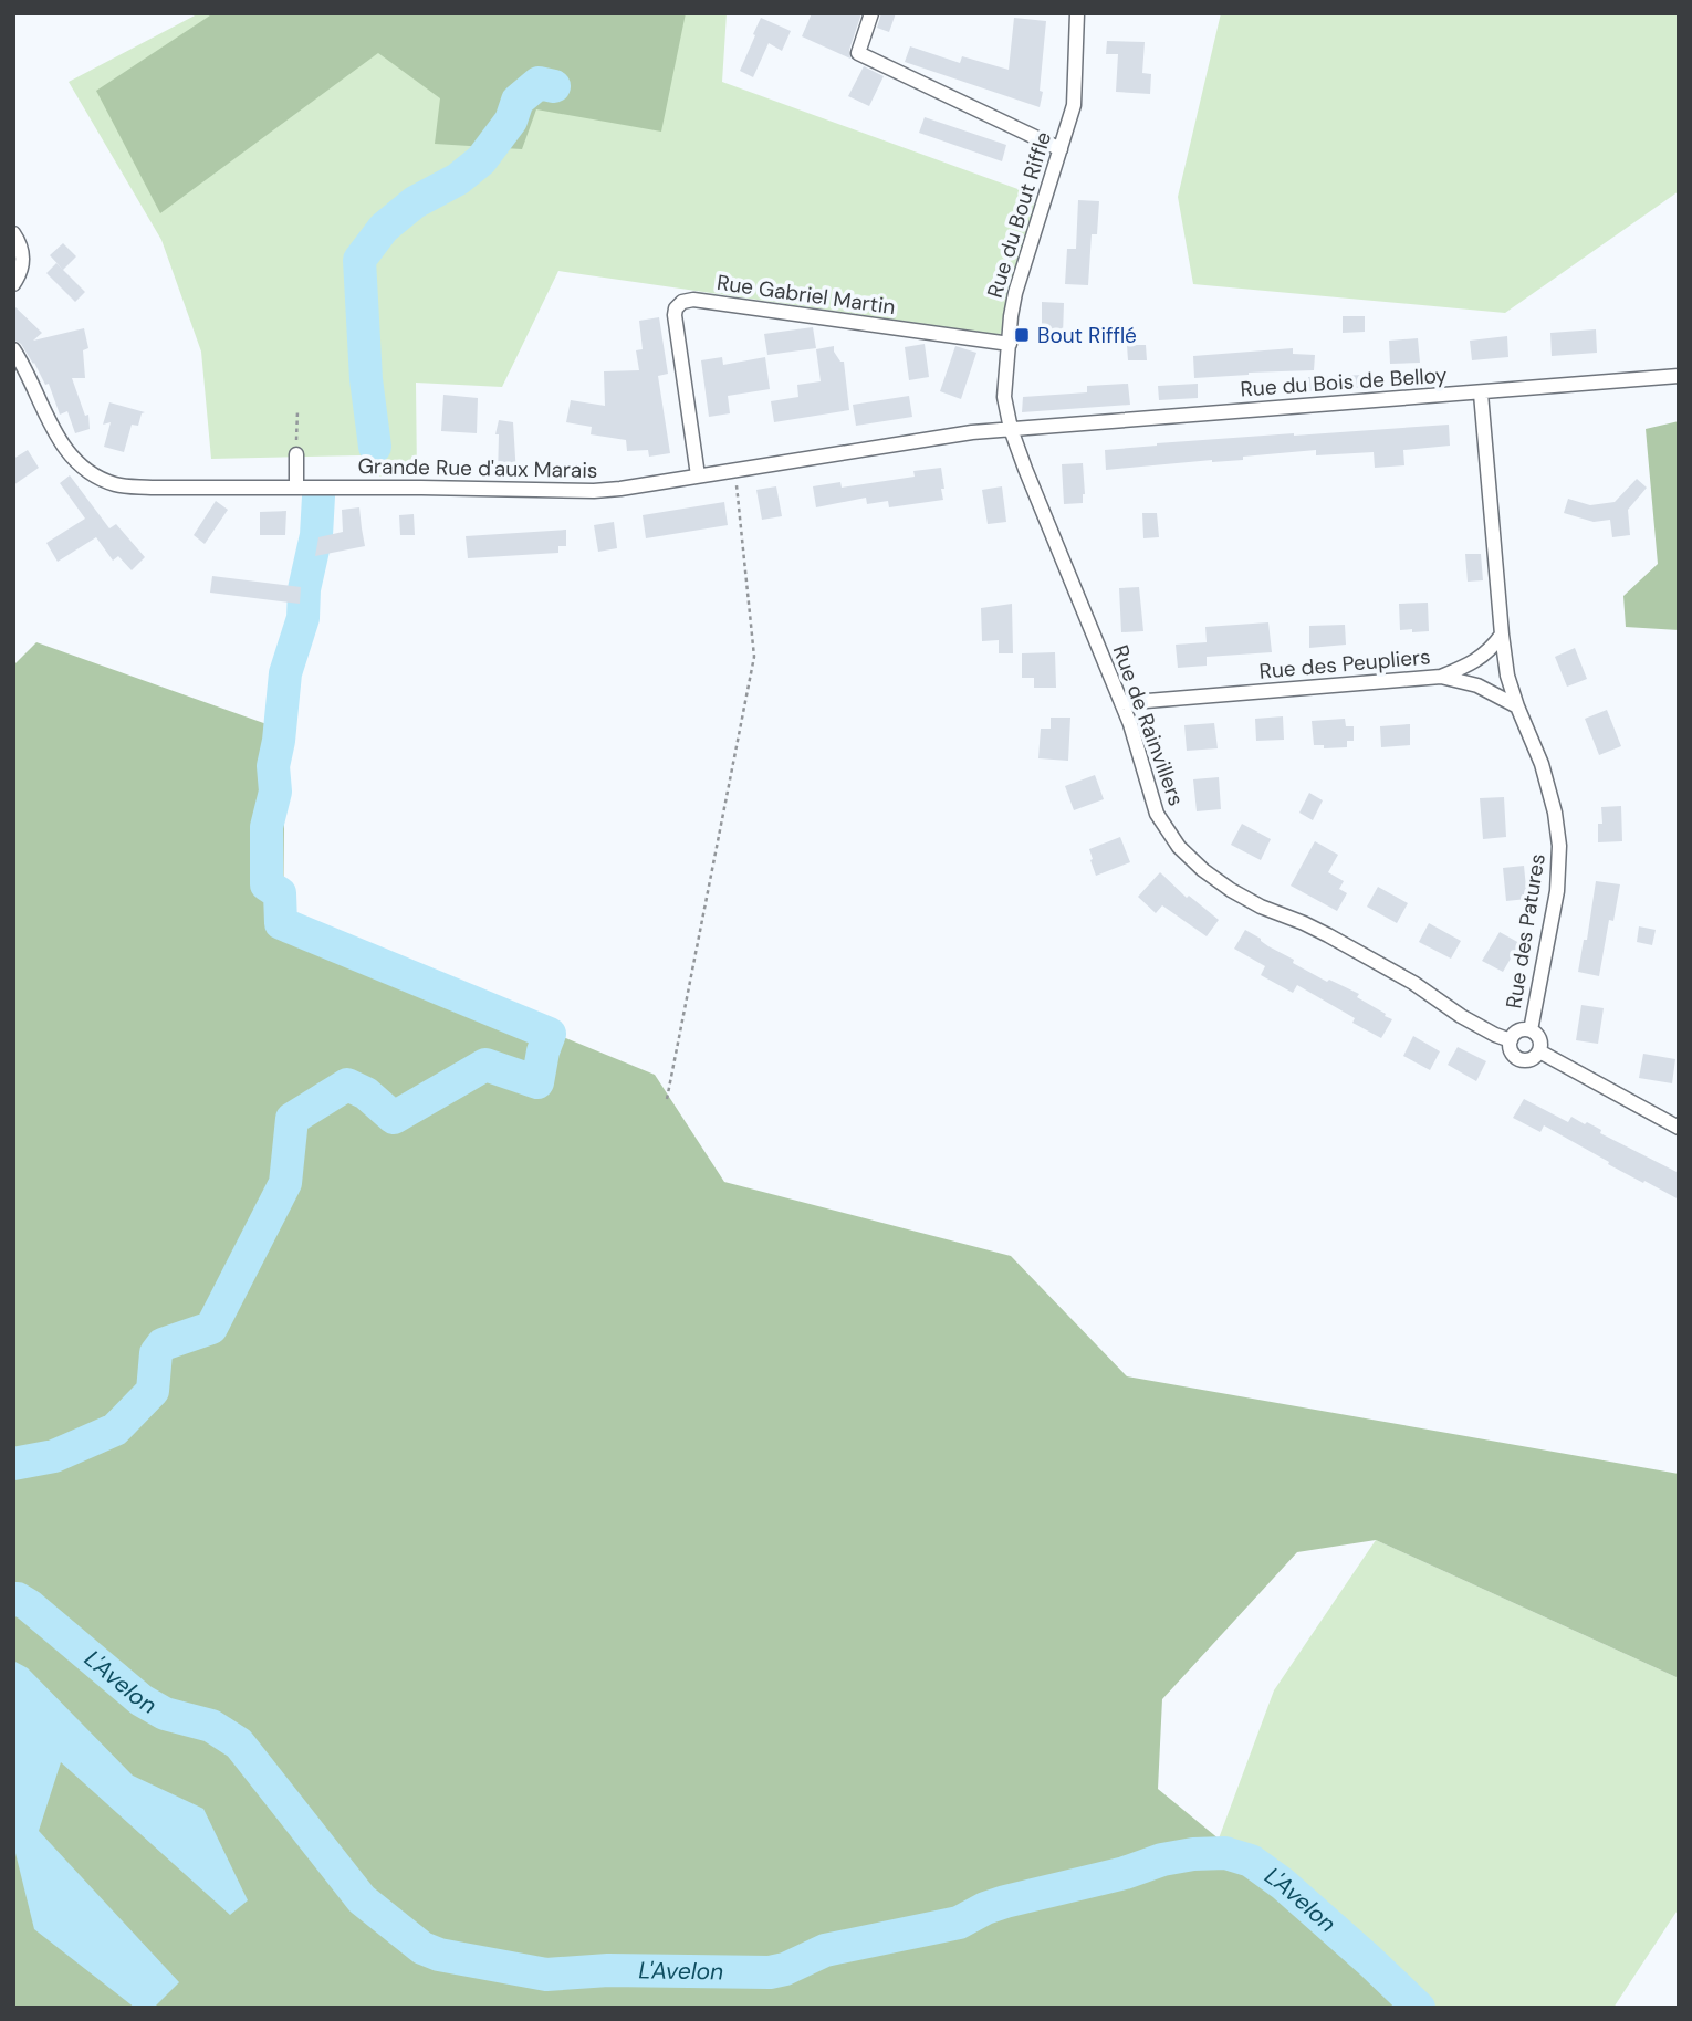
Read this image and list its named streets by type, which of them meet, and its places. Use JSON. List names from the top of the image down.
{
  "streets": {
    "street": [
      "Rue du Bout Riffle",
      "Rue Gabriel Martin",
      "Rue du Bois de Belloy",
      "Grande Rue d'aux Marais",
      "Rue des Peupliers",
      "Rue de Rainvillers",
      "Rue des Patures"
    ]
  },
  "crossings": [
    ["Rue du Bout Riffle", "Rue Gabriel Martin"],
    ["Rue du Bout Riffle", "Rue du Bois de Belloy"],
    ["Rue du Bout Riffle", "Grande Rue d'aux Marais"],
    ["Rue du Bout Riffle", "Rue de Rainvillers"],
    ["Rue Gabriel Martin", "Grande Rue d'aux Marais"],
    ["Rue du Bois de Belloy", "Grande Rue d'aux Marais"],
    ["Rue du Bois de Belloy", "Rue de Rainvillers"],
    ["Grande Rue d'aux Marais", "Rue de Rainvillers"],
    ["Rue des Peupliers", "Rue de Rainvillers"],
    ["Rue des Peupliers", "Rue des Patures"],
    ["Rue de Rainvillers", "Rue des Patures"]
  ],
  "water": ["L'Avelon"],
  "places": {
    "transit": ["Bout Rifflé"]
  }
}
